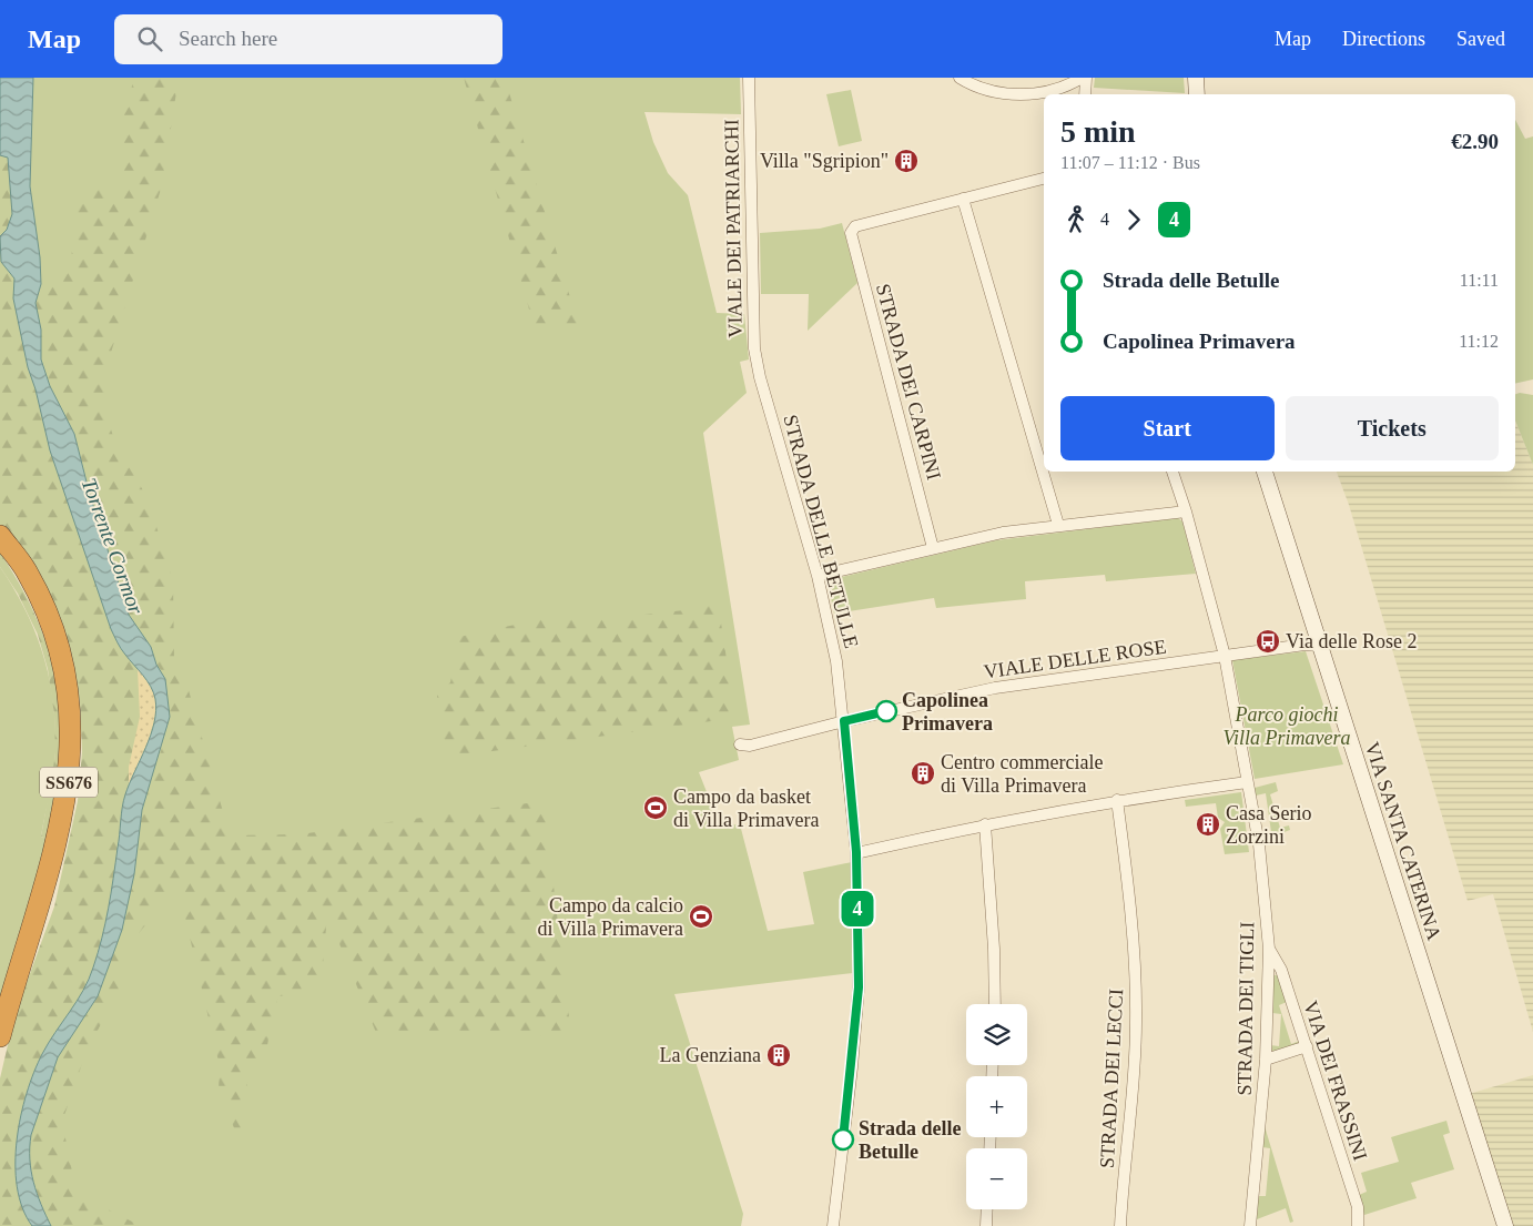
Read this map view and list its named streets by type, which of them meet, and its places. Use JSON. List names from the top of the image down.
{
  "streets": {
    "highway": ["SS676"],
    "street": [
      "VIALE DEI PATRIARCHI",
      "STRADA DEI CARPINI",
      "STRADA DELLE BETULLE",
      "VIALE DELLE ROSE",
      "VIA SANTA CATERINA",
      "STRADA DEI TIGLI",
      "STRADA DEI LECCI",
      "VIA DEI FRASSINI"
    ]
  },
  "crossings": [
    ["VIALE DEI PATRIARCHI", "STRADA DELLE BETULLE"],
    ["STRADA DELLE BETULLE", "VIALE DELLE ROSE"],
    ["VIALE DELLE ROSE", "VIA SANTA CATERINA"],
    ["VIALE DELLE ROSE", "STRADA DEI TIGLI"],
    ["STRADA DEI TIGLI", "VIA DEI FRASSINI"]
  ],
  "water": ["Torrente Cormor"],
  "parks": ["Parco giochi Villa Primavera"],
  "places": {
    "building": [
      "Villa \"Sgripion\"",
      "Centro commerciale di Villa Primavera",
      "Casa Serio Zorzini",
      "La Genziana"
    ],
    "bus stop": ["Via delle Rose 2"],
    "other": ["Capolinea Primavera", "Strada delle Betulle"],
    "sports": ["Campo da basket di Villa Primavera", "Campo da calcio di Villa Primavera"]
  },
  "lines": ["bus line 4"],
  "page": {
    "header": "Map",
    "search": "Search here",
    "nav": ["Map", "Directions", "Saved"],
    "on_map": "4",
    "heading": ["5 min", "11:07 – 11:12 · Bus", "€2.90"],
    "legs": ["4", "4"],
    "list": [
      {
        "name": "Strada delle Betulle",
        "value": "11:11"
      },
      {
        "name": "Capolinea Primavera",
        "value": "11:12"
      }
    ],
    "buttons": ["Start", "Tickets"],
    "map_buttons": ["+", "−"]
  }
}
